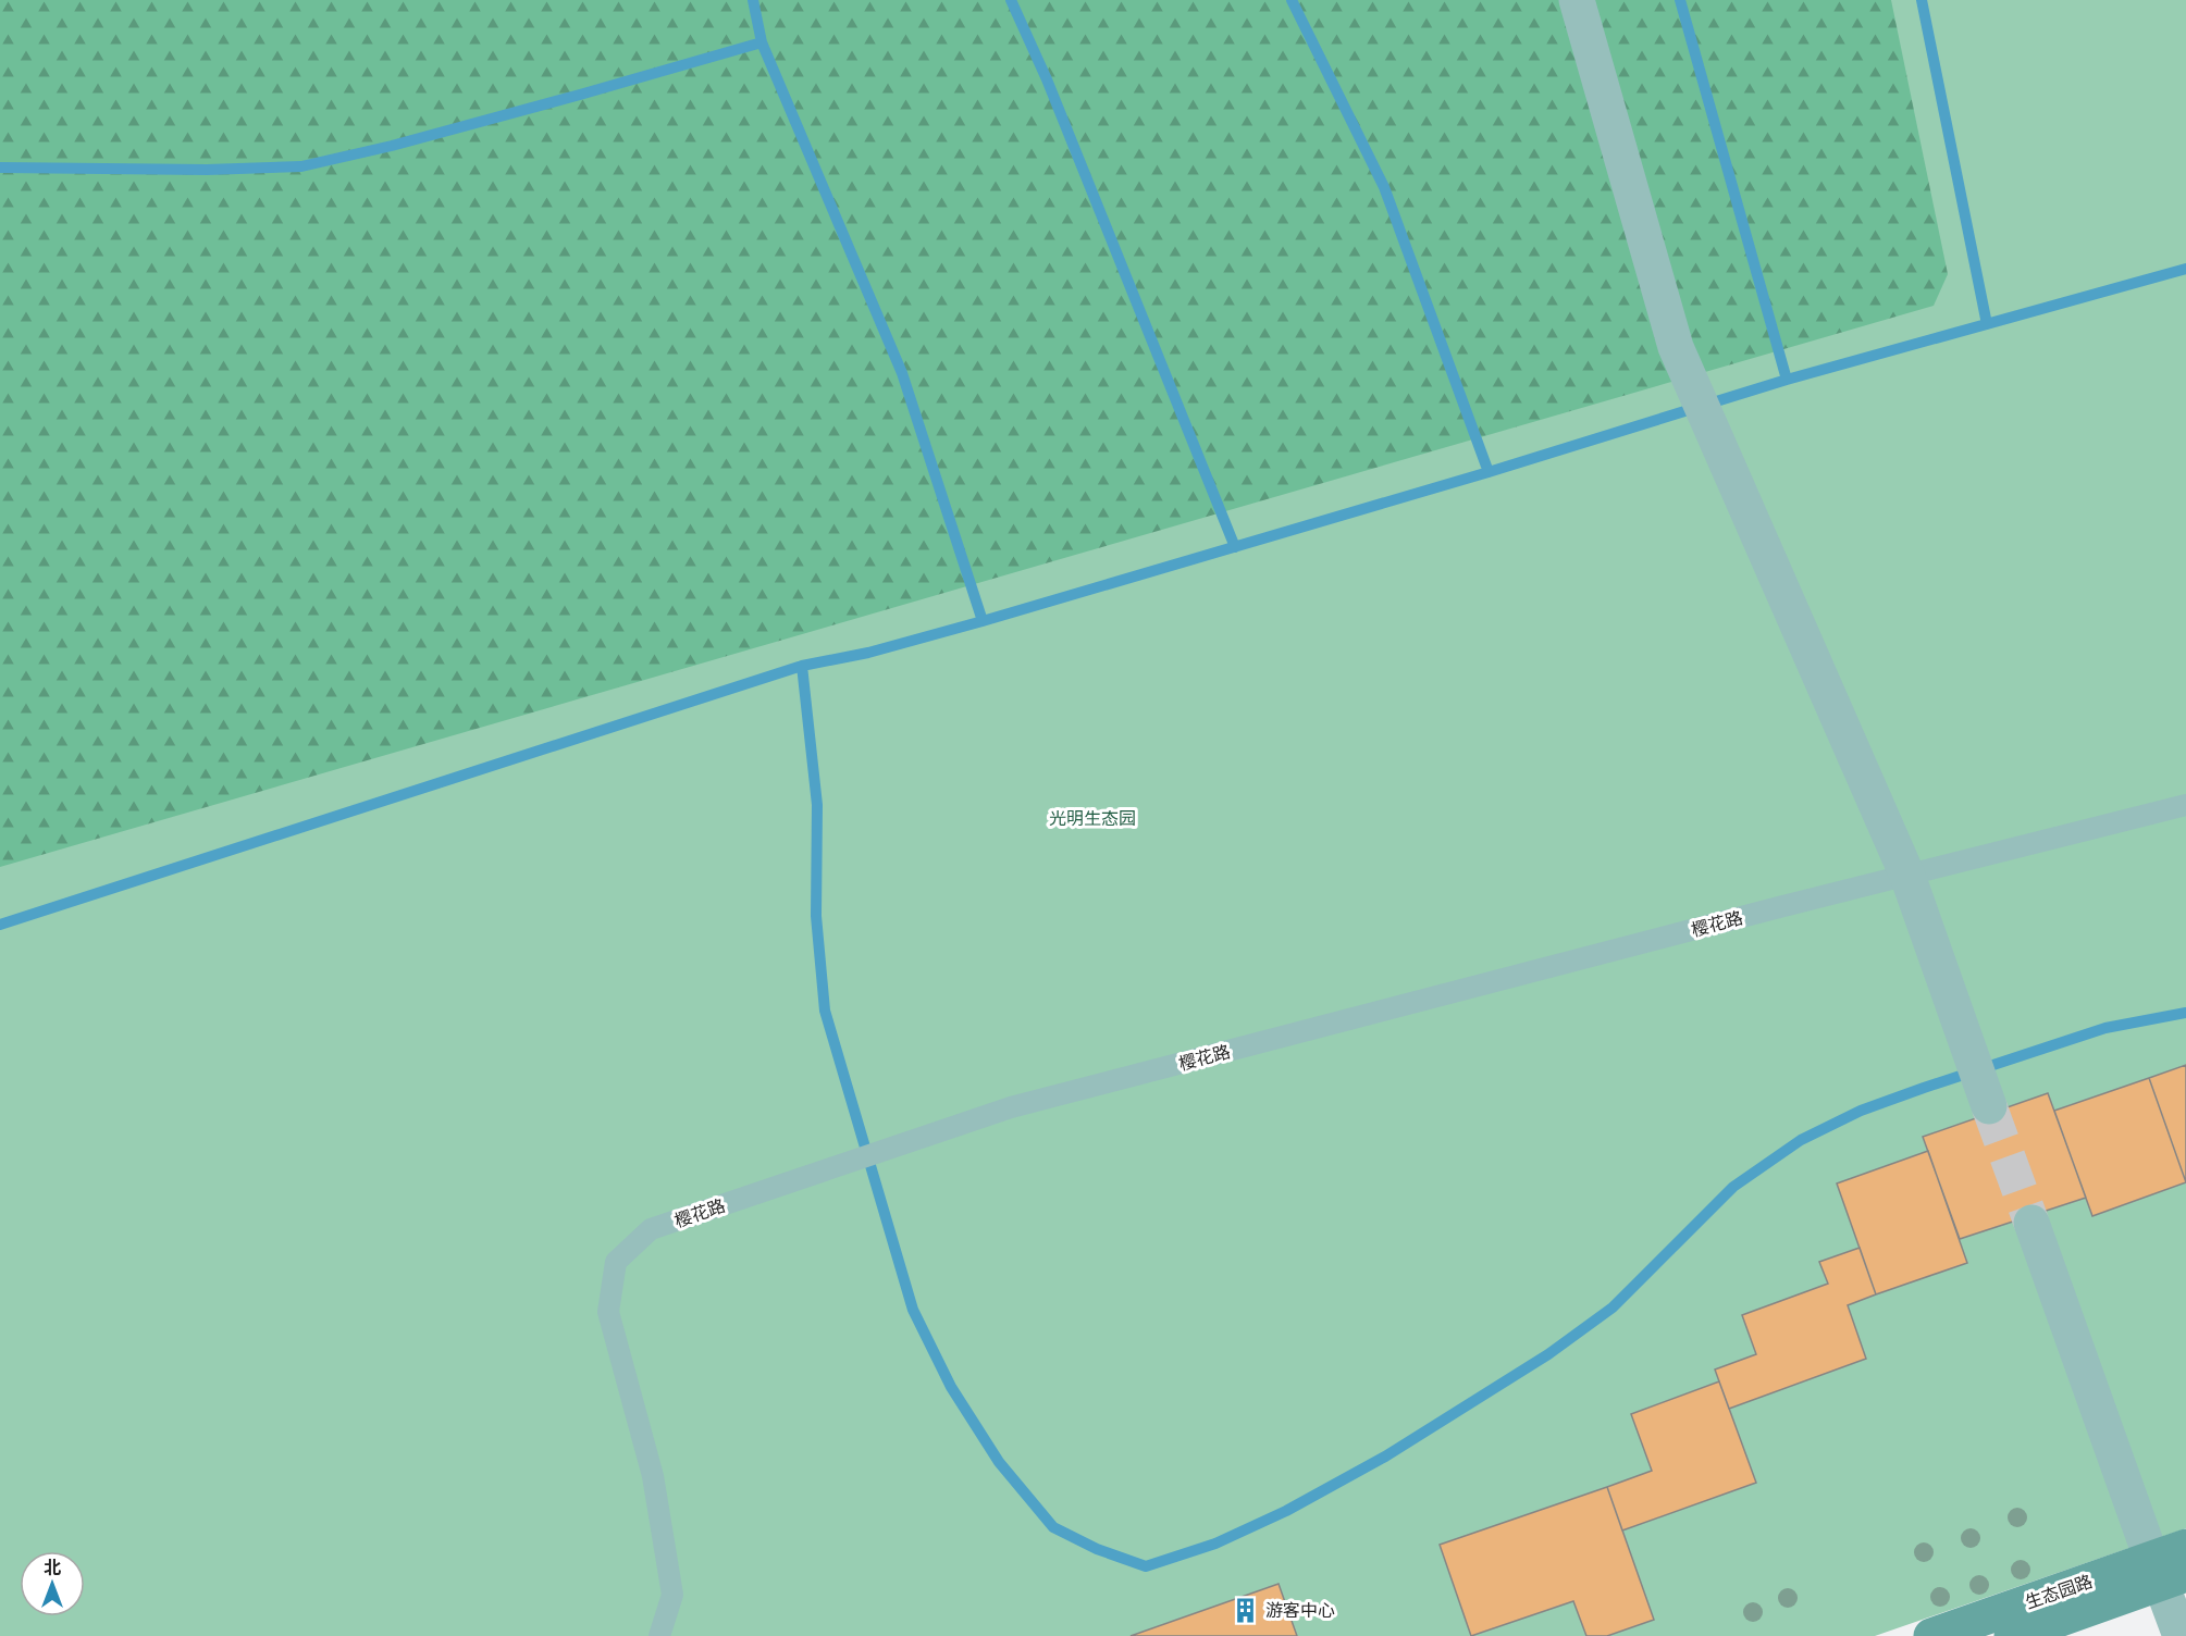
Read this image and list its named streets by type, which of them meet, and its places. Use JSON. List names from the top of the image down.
{
  "streets": {
    "street": ["生态园路"],
    "lane": ["樱花路"]
  },
  "parks": ["光明生态园"],
  "places": {
    "building": ["游客中心"]
  },
  "north": "top"
}
